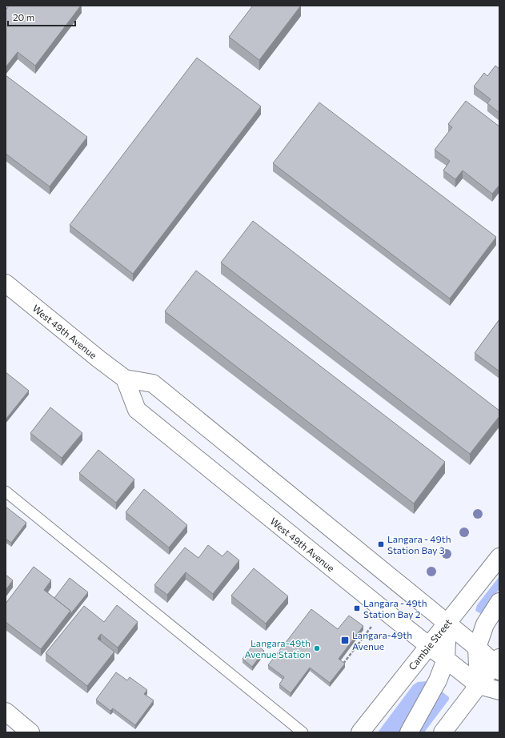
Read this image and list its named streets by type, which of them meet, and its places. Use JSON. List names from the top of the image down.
{
  "streets": {
    "street": ["West 49th Avenue", "Cambie Street"]
  },
  "crossings": [
    ["West 49th Avenue", "Cambie Street"]
  ],
  "places": {
    "transit": ["Langara - 49th Station Bay 3", "Langara - 49th Station Bay 2", "Langara-49th Avenue"],
    "other": ["Langara-49th Avenue Station"]
  },
  "scale_bar": "20 m"
}
